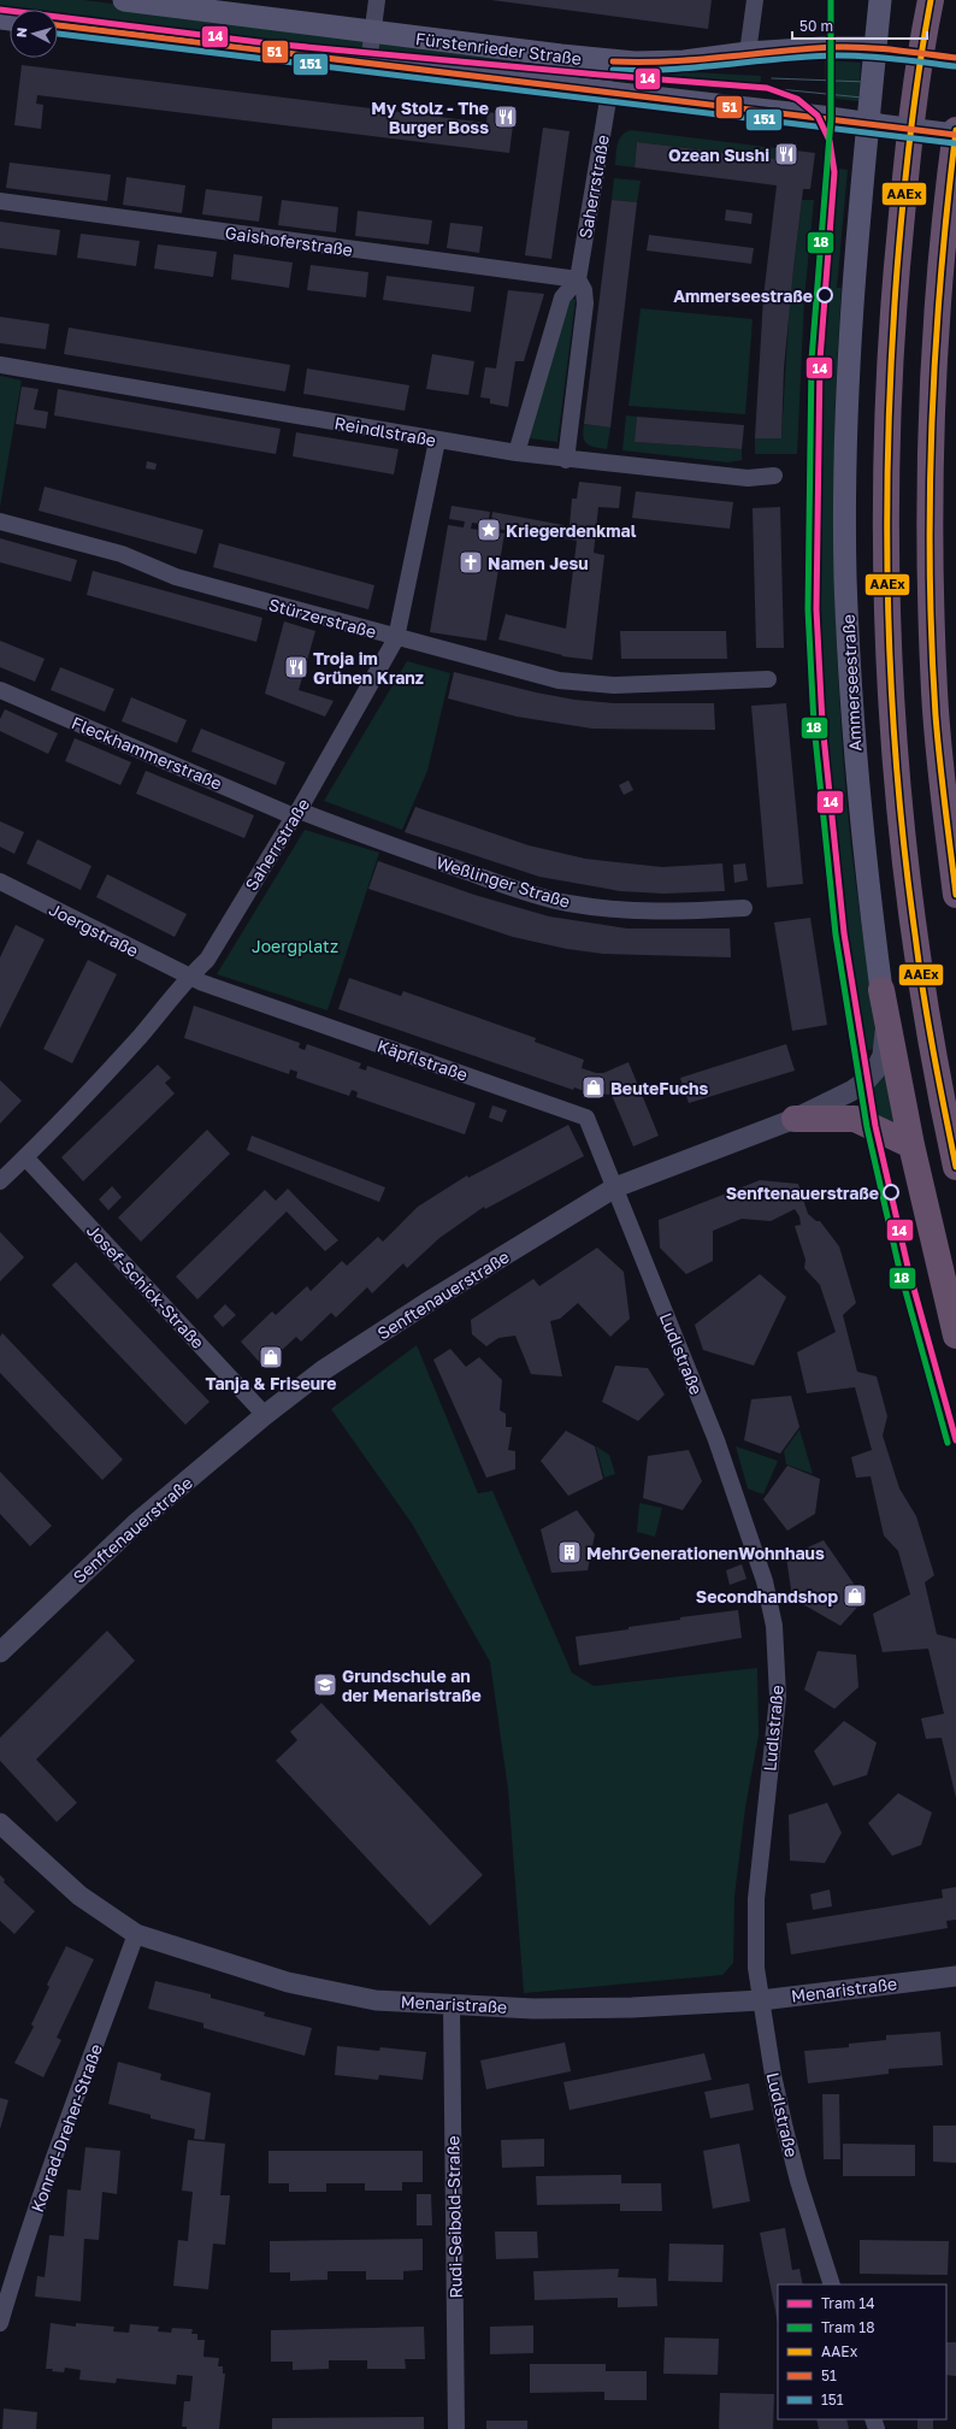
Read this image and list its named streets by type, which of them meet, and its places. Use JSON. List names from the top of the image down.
{
  "streets": {
    "main road": ["Fürstenrieder Straße", "Ammerseestraße"],
    "street": [
      "Saherrstraße",
      "Gaishoferstraße",
      "Reindlstraße",
      "Stürzerstraße",
      "Fleckhammerstraße",
      "Weßlinger Straße",
      "Joergstraße",
      "Käpflstraße",
      "Josef-Schick-Straße",
      "Senftenauerstraße",
      "Ludlstraße",
      "Menaristraße",
      "Konrad-Dreher-Straße",
      "Rudi-Seibold-Straße"
    ]
  },
  "crossings": [
    ["Fürstenrieder Straße", "Saherrstraße"],
    ["Fürstenrieder Straße", "Ammerseestraße"],
    ["Saherrstraße", "Gaishoferstraße"],
    ["Saherrstraße", "Reindlstraße"],
    ["Saherrstraße", "Stürzerstraße"],
    ["Saherrstraße", "Fleckhammerstraße"],
    ["Saherrstraße", "Weßlinger Straße"],
    ["Saherrstraße", "Joergstraße"],
    ["Saherrstraße", "Käpflstraße"],
    ["Saherrstraße", "Josef-Schick-Straße"],
    ["Ammerseestraße", "Senftenauerstraße"],
    ["Fleckhammerstraße", "Weßlinger Straße"],
    ["Joergstraße", "Käpflstraße"],
    ["Käpflstraße", "Senftenauerstraße"],
    ["Käpflstraße", "Ludlstraße"],
    ["Josef-Schick-Straße", "Senftenauerstraße"],
    ["Senftenauerstraße", "Ludlstraße"],
    ["Ludlstraße", "Menaristraße"],
    ["Menaristraße", "Konrad-Dreher-Straße"],
    ["Menaristraße", "Rudi-Seibold-Straße"]
  ],
  "parks": ["Joergplatz"],
  "places": {
    "restaurant": ["My Stolz - The Burger Boss", "Ozean Sushi", "Troja im Grünen Kranz"],
    "other": ["Ammerseestraße", "Senftenauerstraße"],
    "place": ["Kriegerdenkmal"],
    "church": ["Namen Jesu"],
    "shop": ["BeuteFuchs", "Tanja & Friseure", "Secondhandshop"],
    "building": ["MehrGenerationenWohnhaus"],
    "school or university": ["Grundschule an der Menaristraße"]
  },
  "lines": [
    "tram line 18",
    "transit line AAEx",
    "tram line 14",
    "transit line 51",
    "transit line 151"
  ],
  "legend": [
    "Tram 14",
    "Tram 18",
    "AAEx",
    "51",
    "151"
  ],
  "scale_bar": "50 m",
  "north": "left"
}
